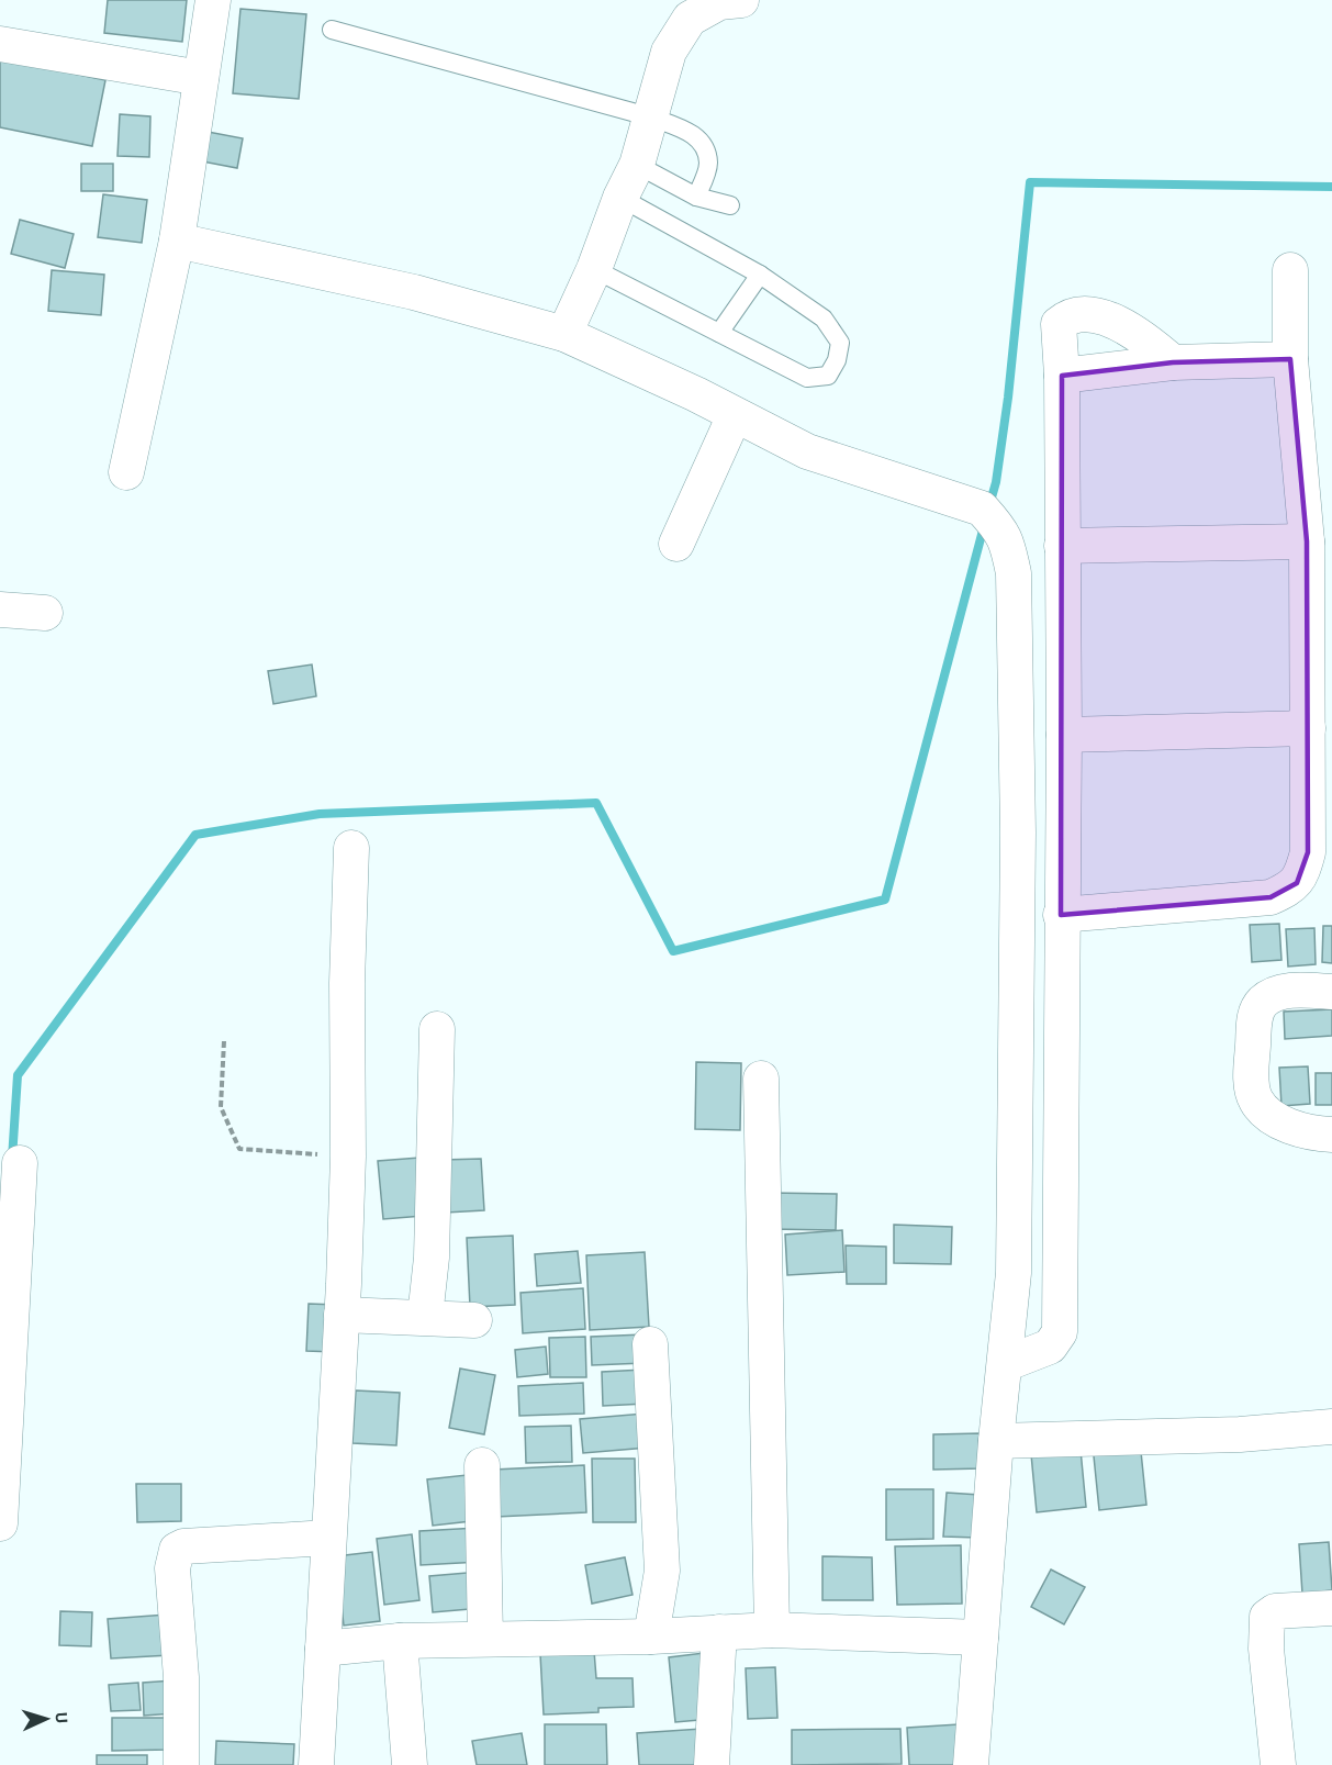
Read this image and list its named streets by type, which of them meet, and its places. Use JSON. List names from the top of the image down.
{
  "north": "right"
}
